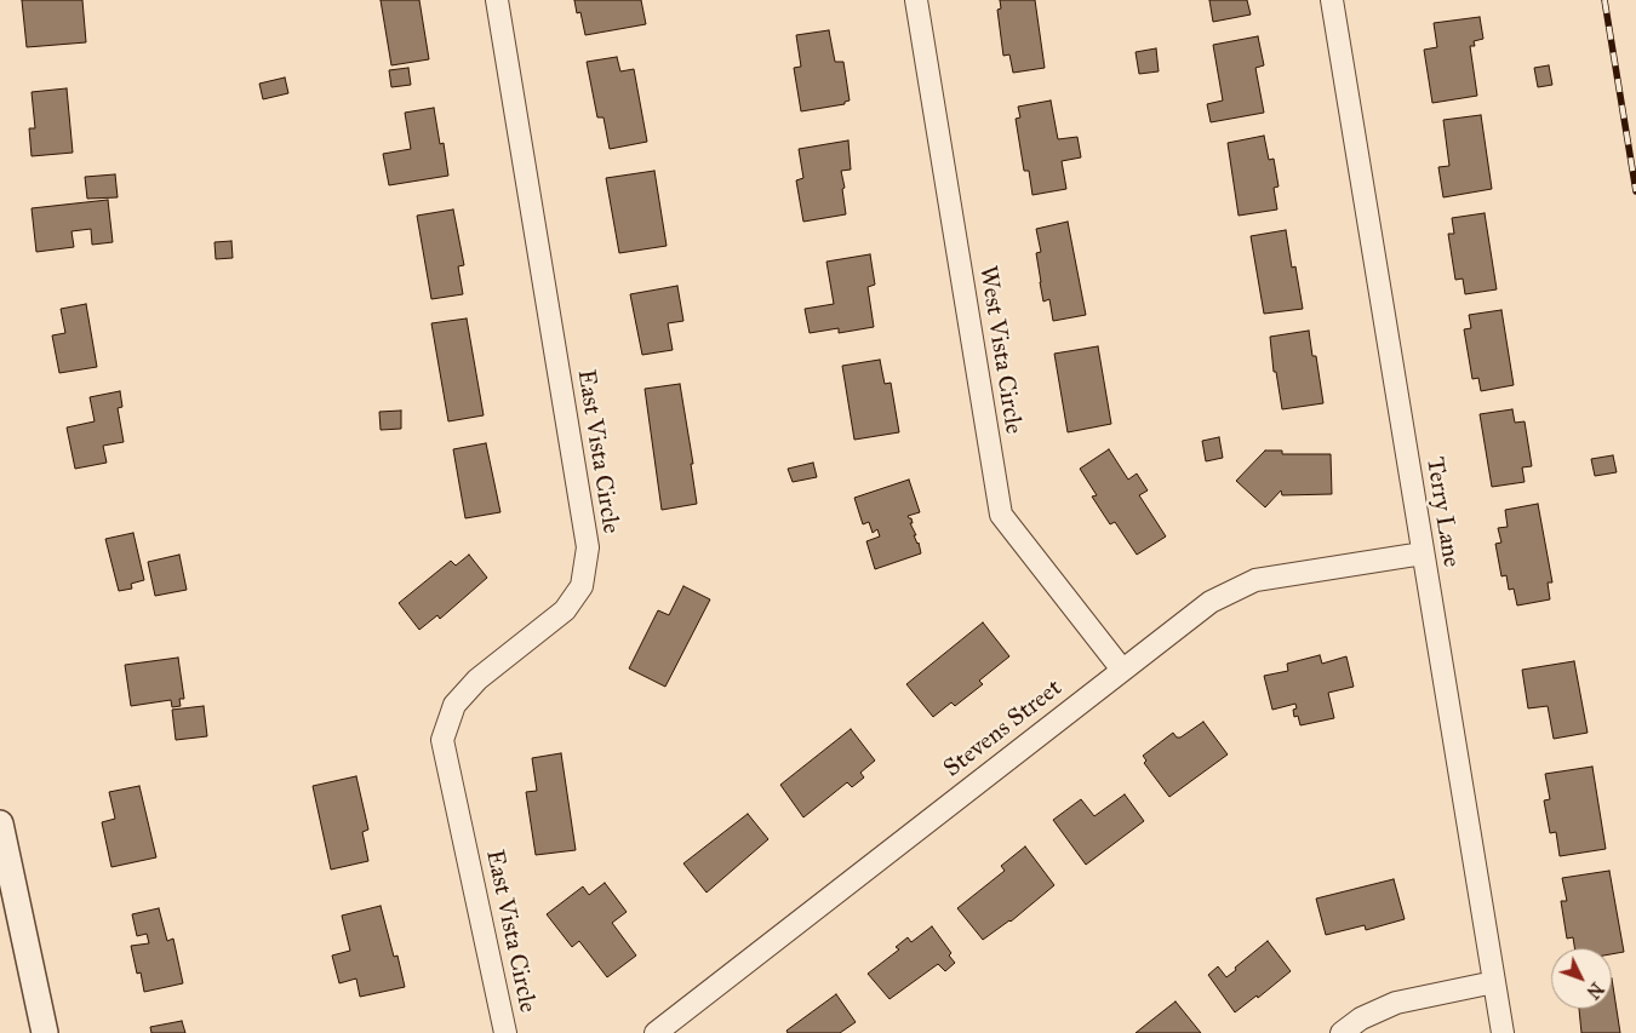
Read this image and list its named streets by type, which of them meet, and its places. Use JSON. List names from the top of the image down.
{
  "streets": {
    "street": [
      "West Vista Circle",
      "East Vista Circle",
      "Terry Lane",
      "Stevens Street"
    ]
  },
  "crossings": [
    ["West Vista Circle", "Stevens Street"],
    ["Terry Lane", "Stevens Street"]
  ],
  "north": "bottom right"
}
